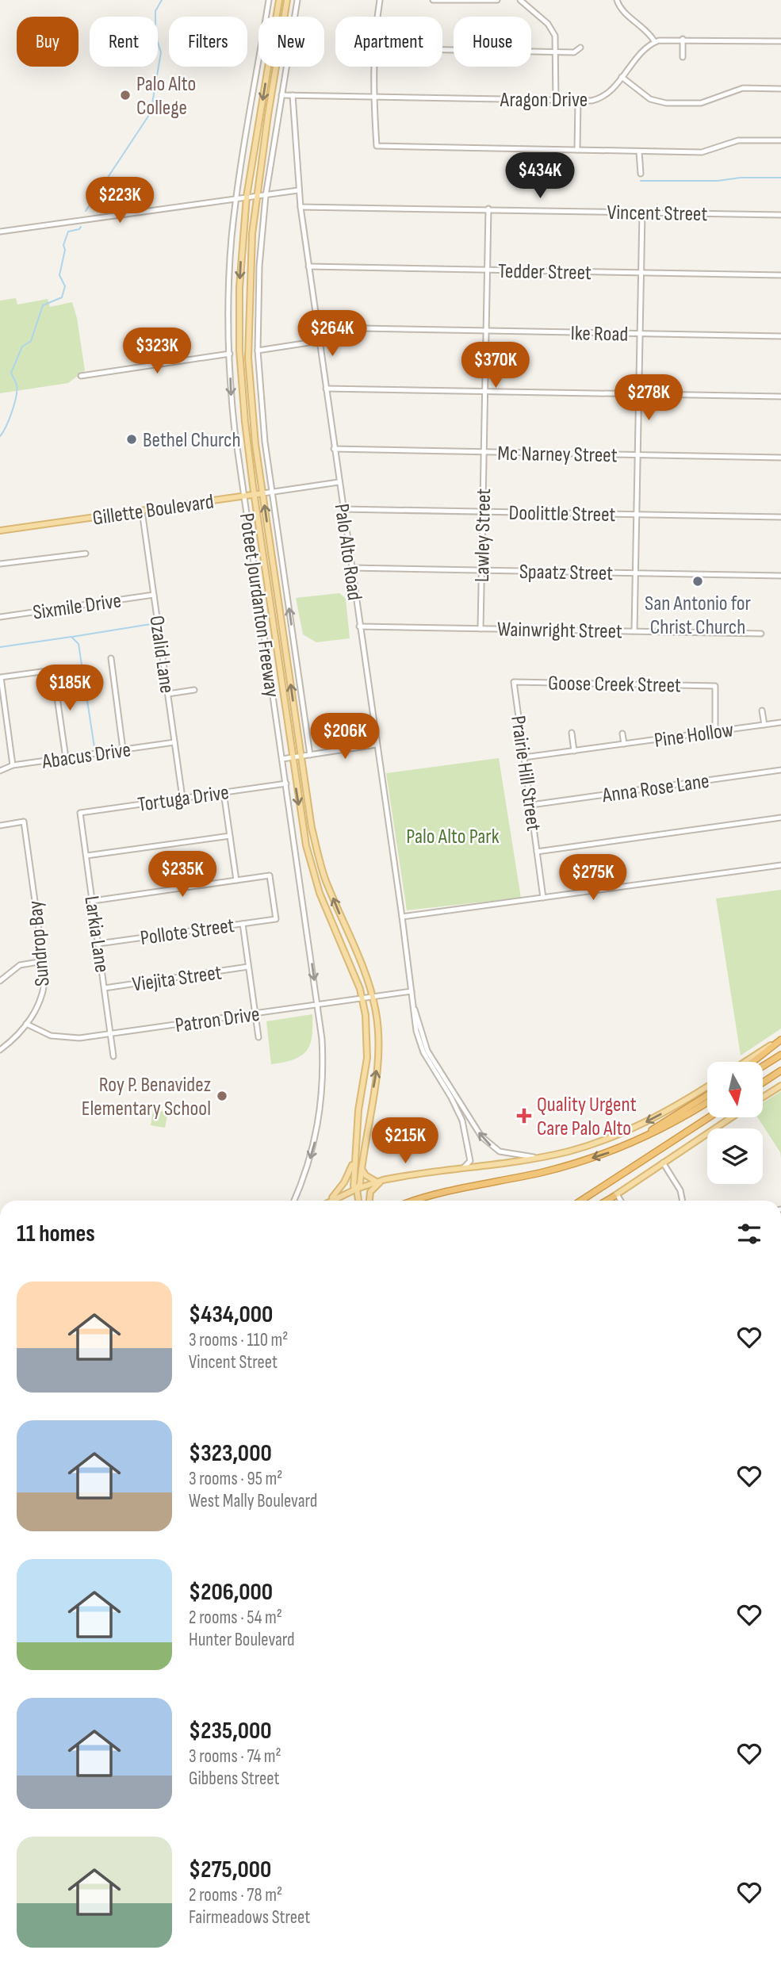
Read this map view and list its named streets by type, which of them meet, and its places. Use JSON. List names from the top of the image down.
{
  "streets": {
    "main road": ["Gillette Boulevard", "Poteet Jourdanton Freeway"],
    "street": [
      "Aragon Drive",
      "Vincent Street",
      "Tedder Street",
      "Ike Road",
      "Mc Narney Street",
      "Doolittle Street",
      "Lawley Street",
      "Palo Alto Road",
      "Spaatz Street",
      "Sixmile Drive",
      "Wainwright Street",
      "Ozalid Lane",
      "Goose Creek Street",
      "Pine Hollow",
      "Abacus Drive",
      "Prairie Hill Street",
      "Anna Rose Lane",
      "Tortuga Drive",
      "Pollote Street",
      "Larkia Lane",
      "Sundrop Bay",
      "Viejita Street",
      "Patron Drive"
    ]
  },
  "crossings": [
    ["Aragon Drive", "Palo Alto Road"],
    ["Aragon Drive", "Poteet Jourdanton Freeway"],
    ["Vincent Street", "Lawley Street"],
    ["Vincent Street", "Palo Alto Road"],
    ["Tedder Street", "Lawley Street"],
    ["Tedder Street", "Palo Alto Road"],
    ["Ike Road", "Lawley Street"],
    ["Ike Road", "Palo Alto Road"],
    ["Mc Narney Street", "Lawley Street"],
    ["Mc Narney Street", "Palo Alto Road"],
    ["Gillette Boulevard", "Palo Alto Road"],
    ["Gillette Boulevard", "Poteet Jourdanton Freeway"],
    ["Gillette Boulevard", "Ozalid Lane"],
    ["Doolittle Street", "Lawley Street"],
    ["Doolittle Street", "Palo Alto Road"],
    ["Lawley Street", "Spaatz Street"],
    ["Lawley Street", "Wainwright Street"],
    ["Palo Alto Road", "Spaatz Street"],
    ["Palo Alto Road", "Wainwright Street"],
    ["Palo Alto Road", "Patron Drive"],
    ["Poteet Jourdanton Freeway", "Tortuga Drive"],
    ["Poteet Jourdanton Freeway", "Patron Drive"],
    ["Sixmile Drive", "Ozalid Lane"],
    ["Ozalid Lane", "Abacus Drive"],
    ["Ozalid Lane", "Tortuga Drive"],
    ["Goose Creek Street", "Pine Hollow"],
    ["Goose Creek Street", "Prairie Hill Street"],
    ["Pine Hollow", "Prairie Hill Street"],
    ["Prairie Hill Street", "Anna Rose Lane"],
    ["Tortuga Drive", "Larkia Lane"],
    ["Pollote Street", "Larkia Lane"],
    ["Larkia Lane", "Viejita Street"],
    ["Larkia Lane", "Patron Drive"],
    ["Sundrop Bay", "Patron Drive"]
  ],
  "parks": ["Palo Alto Park"],
  "places": {
    "other": [
      "Palo Alto College",
      "Bethel Church",
      "San Antonio for Christ Church",
      "Roy P. Benavidez Elementary School"
    ],
    "health": ["Quality Urgent Care Palo Alto"]
  },
  "north": "bottom",
  "page": {
    "chip": [
      "Buy",
      "Rent",
      "Filters",
      "New",
      "Apartment",
      "House"
    ],
    "price": [
      "$434K",
      "$223K",
      "$264K",
      "$323K",
      "$370K",
      "$278K",
      "$185K",
      "$206K",
      "$235K",
      "$275K",
      "$215K"
    ],
    "heading": "11 homes",
    "list": [
      {
        "name": "$434,000",
        "note": "3 rooms · 110 m² · Vincent Street"
      },
      {
        "name": "$323,000",
        "note": "3 rooms · 95 m² · West Mally Boulevard"
      },
      {
        "name": "$206,000",
        "note": "2 rooms · 54 m² · Hunter Boulevard"
      },
      {
        "name": "$235,000",
        "note": "3 rooms · 74 m² · Gibbens Street"
      },
      {
        "name": "$275,000",
        "note": "2 rooms · 78 m² · Fairmeadows Street"
      }
    ]
  }
}
